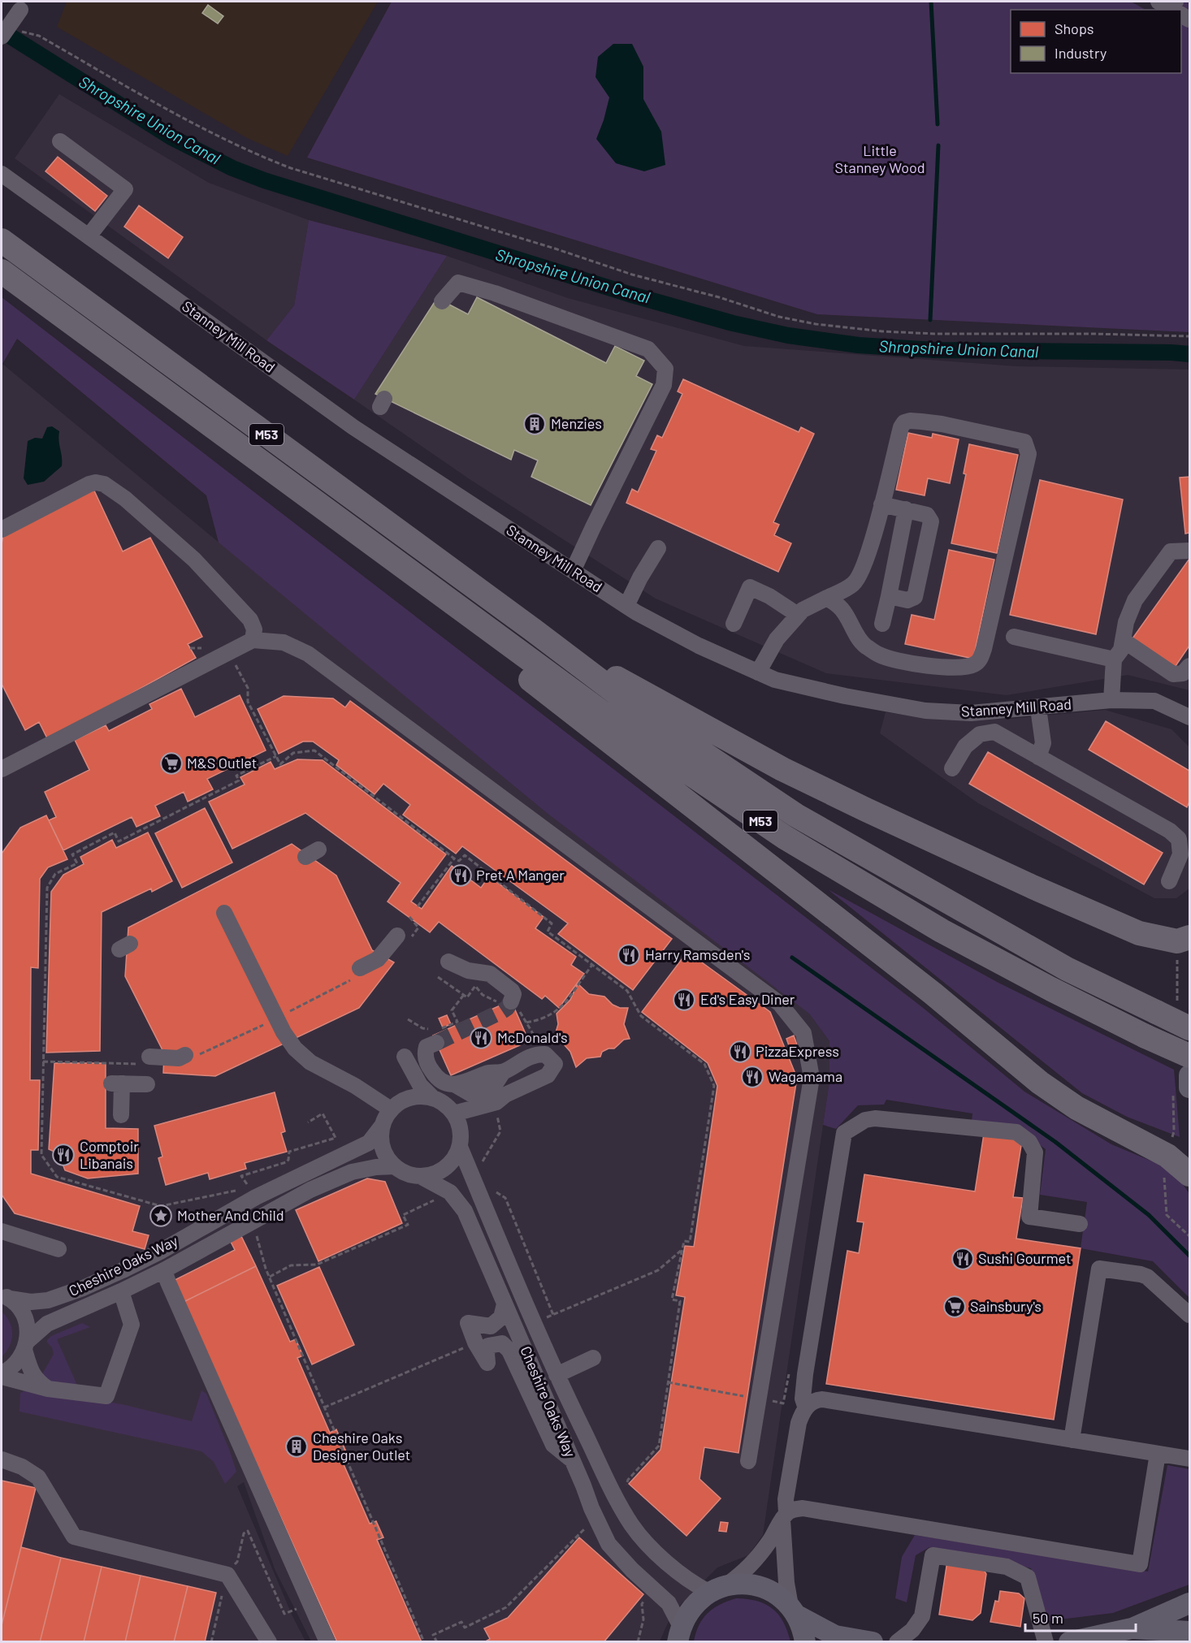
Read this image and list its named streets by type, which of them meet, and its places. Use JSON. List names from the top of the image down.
{
  "streets": {
    "highway": ["M53"],
    "street": ["Stanney Mill Road", "Cheshire Oaks Way"]
  },
  "water": ["Shropshire Union Canal"],
  "parks": ["Little Stanney Wood"],
  "places": {
    "building": ["Menzies", "Cheshire Oaks Designer Outlet"],
    "supermarket": ["M&S Outlet", "Sainsbury's"],
    "restaurant": [
      "Pret A Manger",
      "Harry Ramsden's",
      "Ed's Easy Diner",
      "McDonald's",
      "PizzaExpress",
      "Wagamama",
      "Comptoir Libanais",
      "Sushi Gourmet"
    ],
    "place": ["Mother And Child"]
  },
  "legend": ["Shops", "Industry"],
  "scale_bar": "50 m"
}
